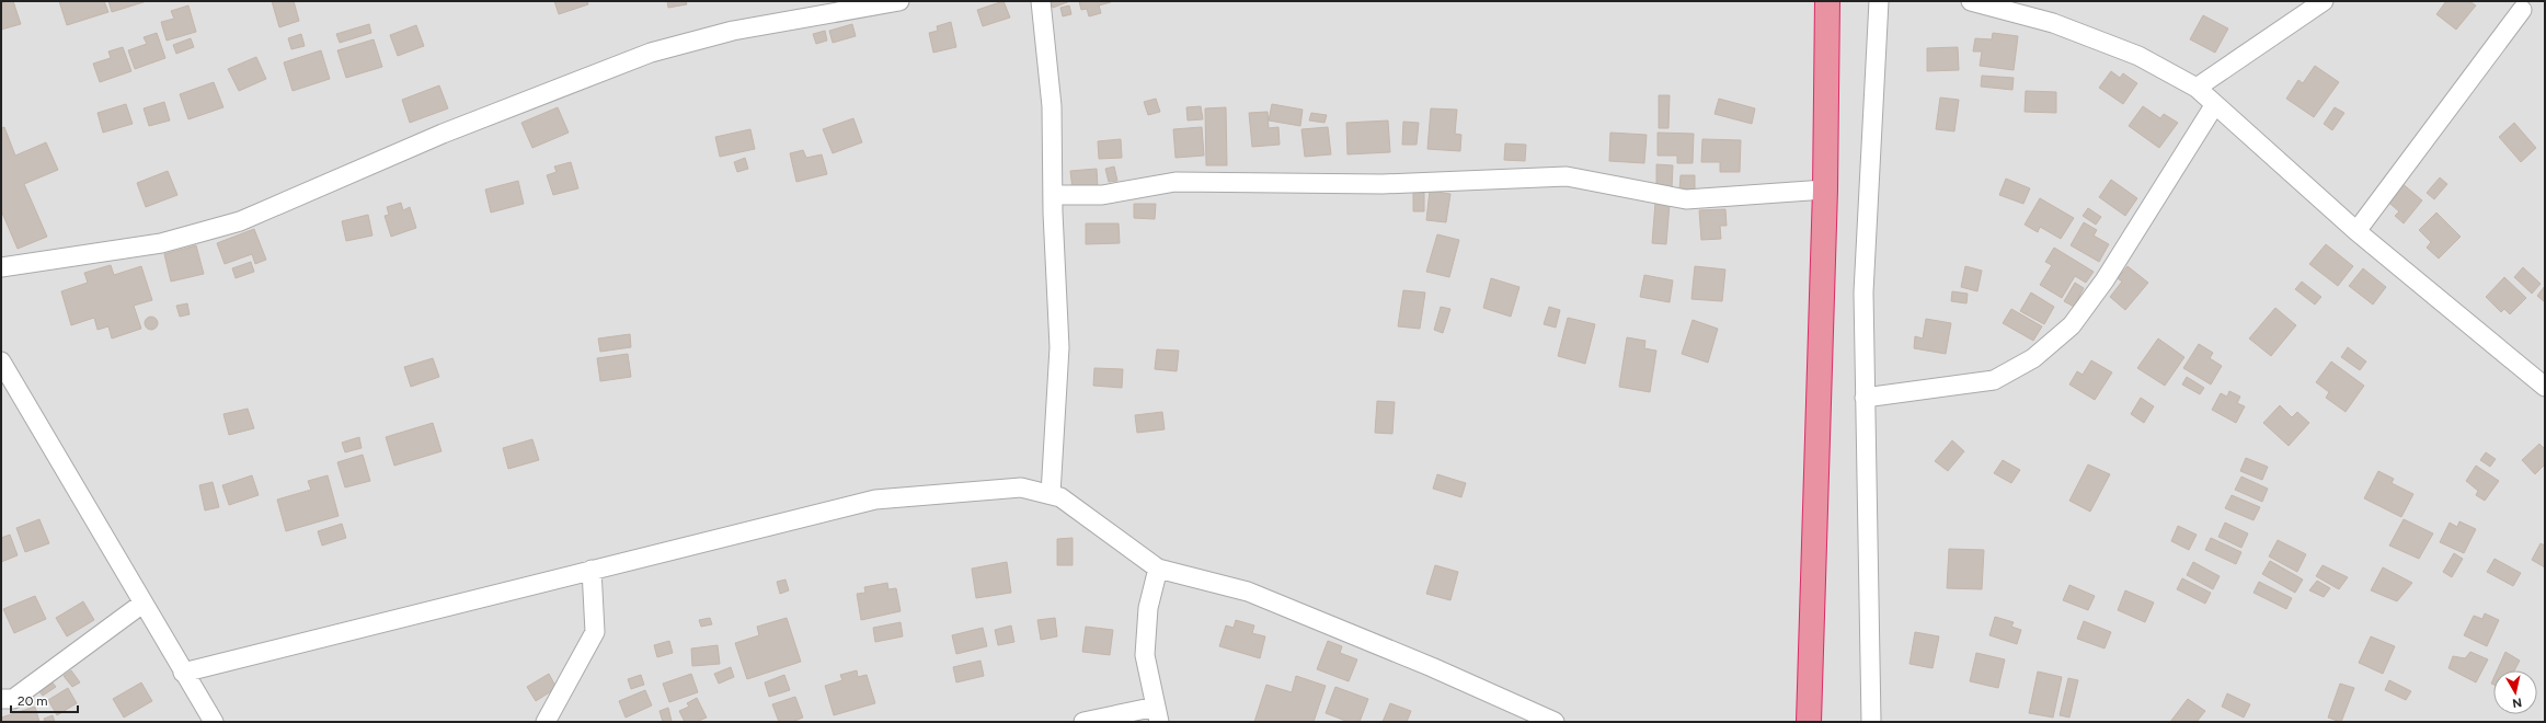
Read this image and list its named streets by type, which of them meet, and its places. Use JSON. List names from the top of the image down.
{
  "scale_bar": "20 m",
  "north": "bottom"
}
